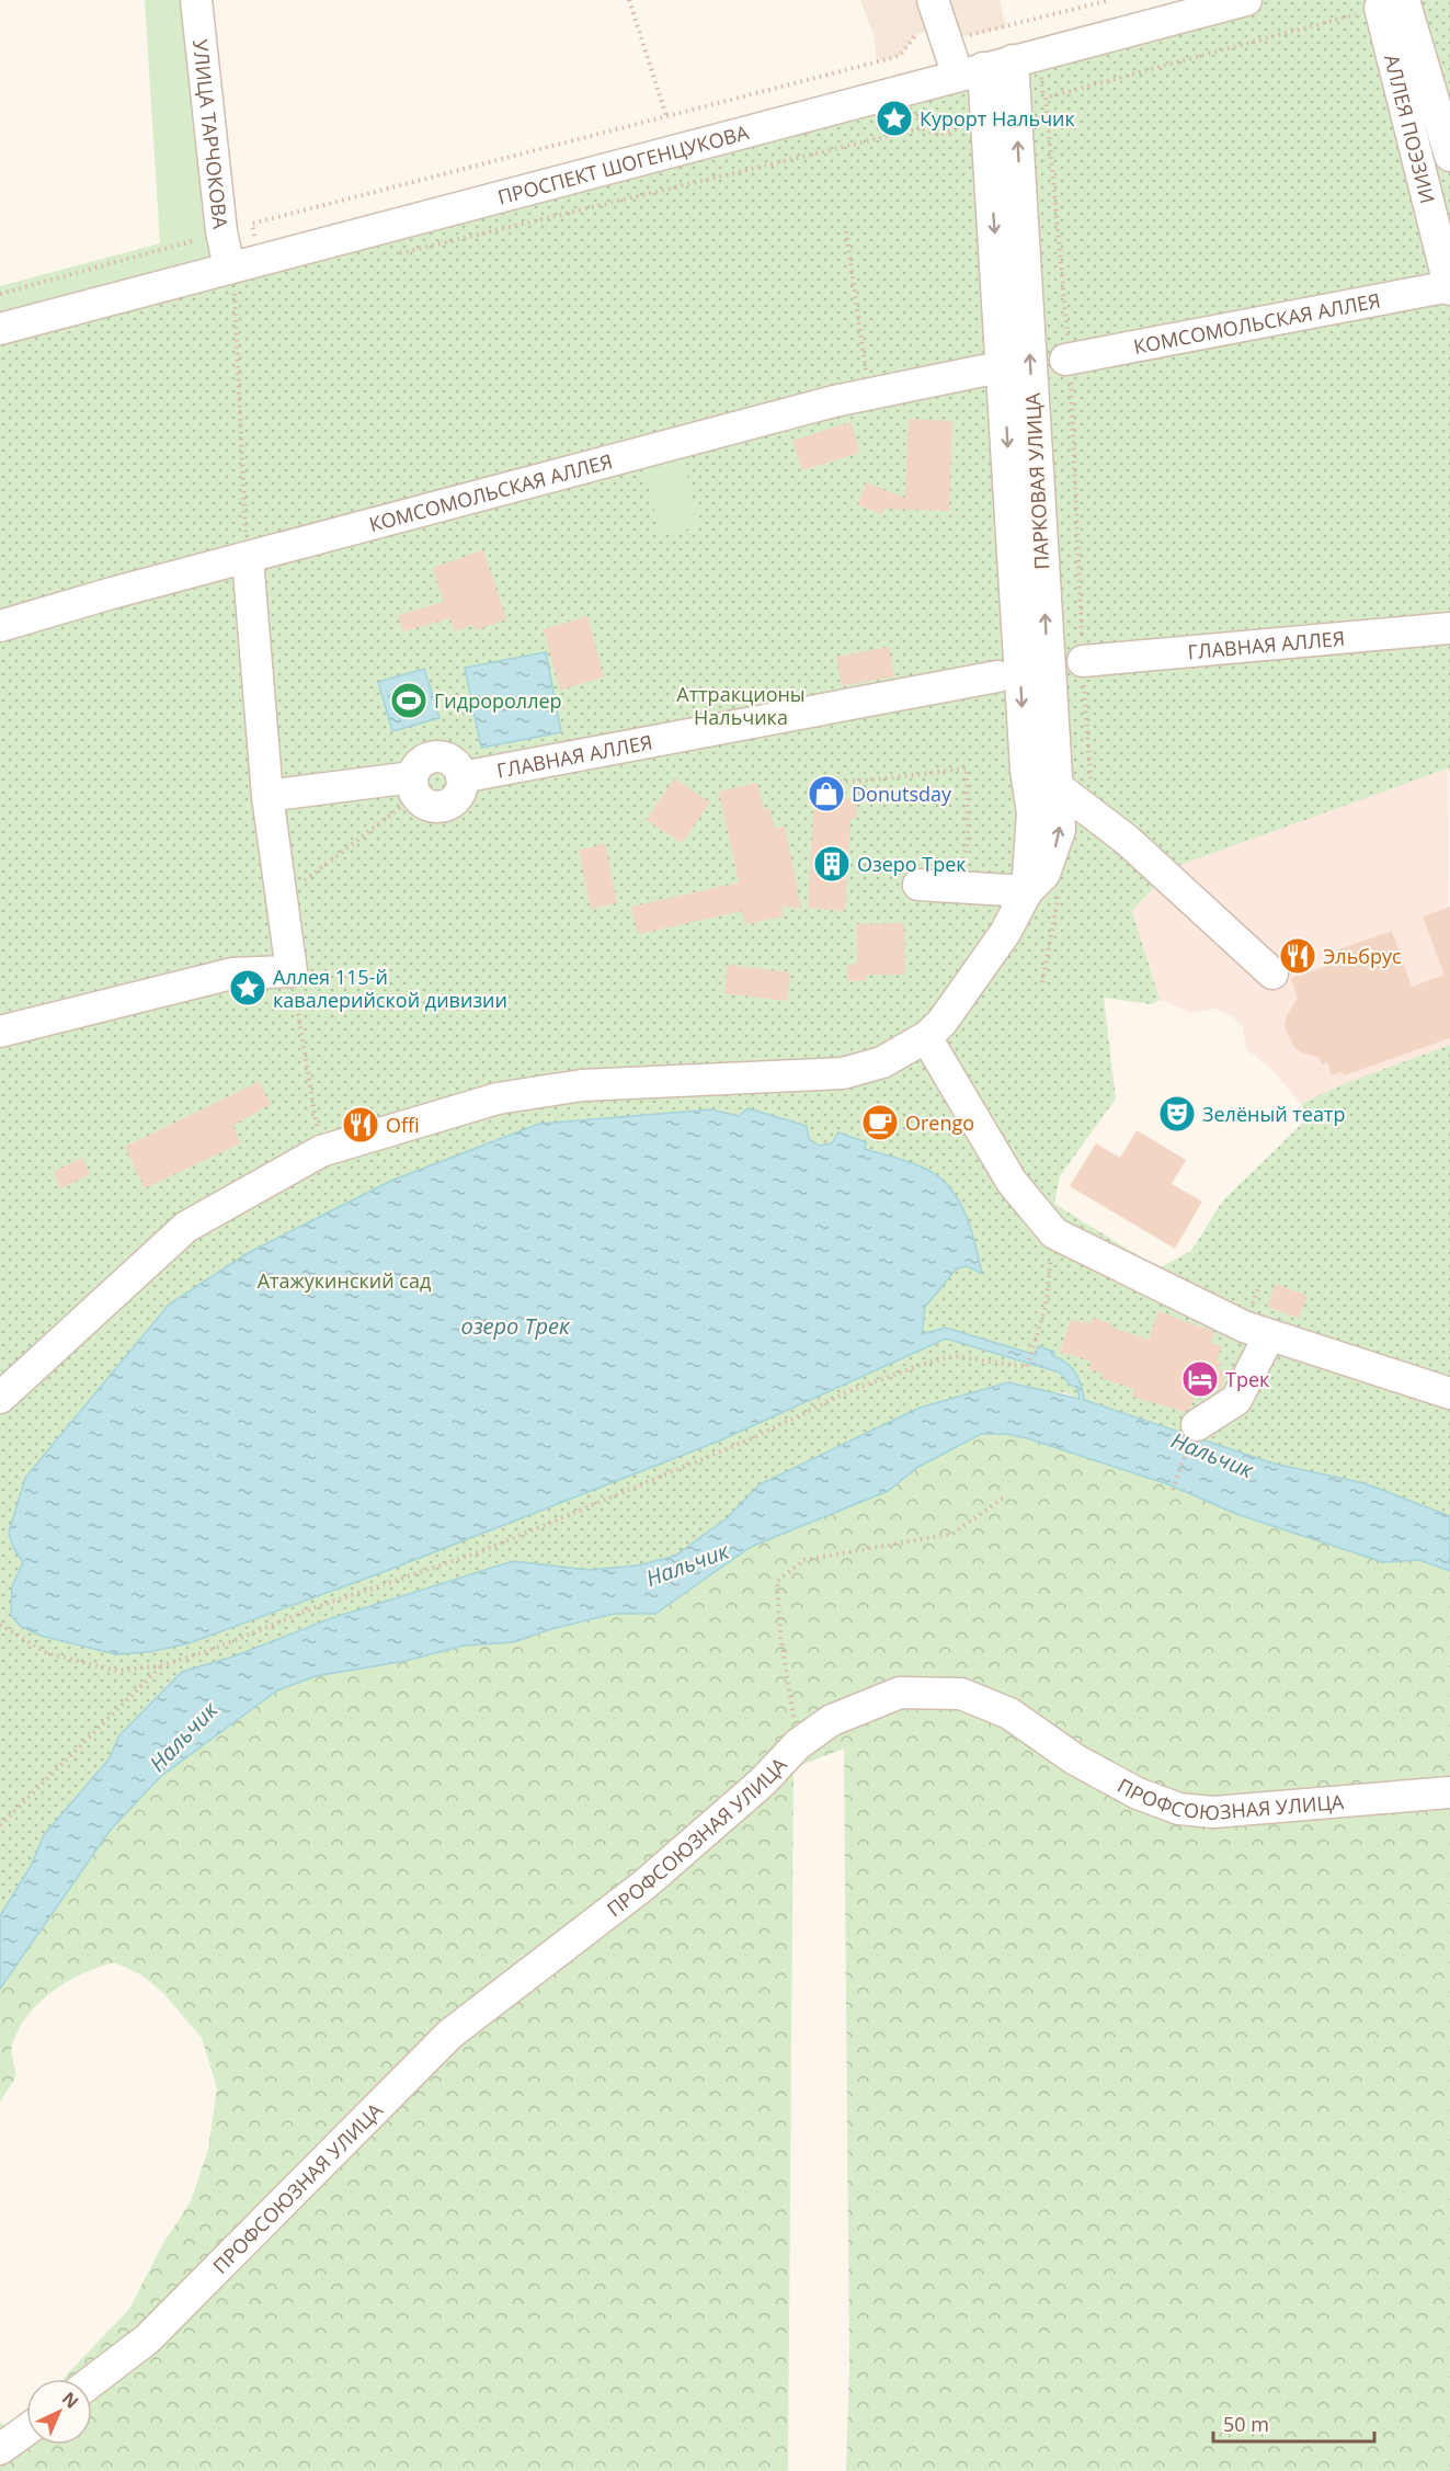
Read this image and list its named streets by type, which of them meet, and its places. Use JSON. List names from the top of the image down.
{
  "streets": {
    "street": [
      "АЛЛЕЯ ПОЭЗИИ",
      "УЛИЦА ТАРЧОКОВА",
      "ПРОСПЕКТ ШОГЕНЦУКОВА",
      "КОМСОМОЛЬСКАЯ АЛЛЕЯ",
      "ПАРКОВАЯ УЛИЦА",
      "ГЛАВНАЯ АЛЛЕЯ",
      "ПРОФСОЮЗНАЯ УЛИЦА"
    ]
  },
  "crossings": [
    ["АЛЛЕЯ ПОЭЗИИ", "КОМСОМОЛЬСКАЯ АЛЛЕЯ"],
    ["УЛИЦА ТАРЧОКОВА", "ПРОСПЕКТ ШОГЕНЦУКОВА"],
    ["ПРОСПЕКТ ШОГЕНЦУКОВА", "ПАРКОВАЯ УЛИЦА"]
  ],
  "water": ["озеро Трек", "Нальчик"],
  "parks": ["Аттракционы Нальчика", "Атажукинский сад"],
  "places": {
    "place": ["Курорт Нальчик", "Аллея 115-й кавалерийской дивизии"],
    "sports": ["Гидророллер"],
    "shop": ["Donutsday"],
    "building": ["Озеро Трек"],
    "restaurant": ["Эльбрус", "Offi"],
    "theatre": ["Зелёный театр"],
    "cafe": ["Orengo"],
    "hotel": ["Трек"]
  },
  "scale_bar": "50 m",
  "north": "top right"
}
